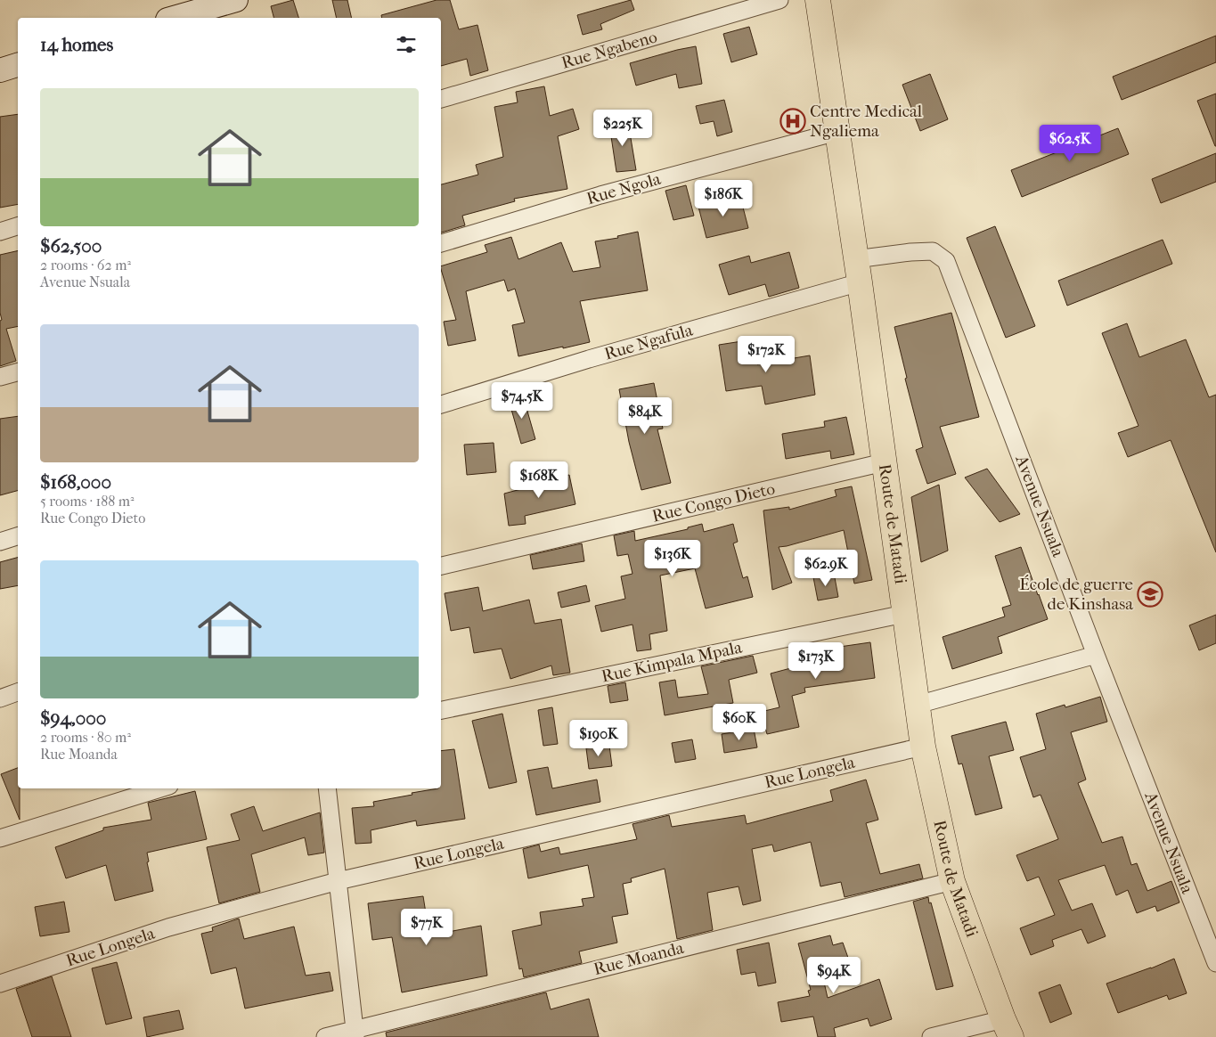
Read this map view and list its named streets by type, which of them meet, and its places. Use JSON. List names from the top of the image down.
{
  "streets": {
    "main road": ["Route de Matadi"],
    "street": [
      "Rue Ngabeno",
      "Rue Ngola",
      "Rue Ngafula",
      "Rue Congo Dieto",
      "Avenue Nsuala",
      "Rue Kimpala Mpala",
      "Rue Longela",
      "Rue Moanda"
    ]
  },
  "crossings": [
    ["Rue Ngola", "Route de Matadi"],
    ["Rue Ngafula", "Route de Matadi"],
    ["Rue Congo Dieto", "Route de Matadi"],
    ["Avenue Nsuala", "Route de Matadi"],
    ["Route de Matadi", "Rue Kimpala Mpala"],
    ["Route de Matadi", "Rue Longela"],
    ["Route de Matadi", "Rue Moanda"]
  ],
  "places": {
    "hospital": ["Centre Medical Ngaliema"],
    "school or university": ["École de guerre de Kinshasa"]
  },
  "page": {
    "heading": "14 homes",
    "list": [
      {
        "name": "$62,500",
        "note": "2 rooms · 62 m² · Avenue Nsuala"
      },
      {
        "name": "$168,000",
        "note": "5 rooms · 188 m² · Rue Congo Dieto"
      },
      {
        "name": "$94,000",
        "note": "2 rooms · 80 m² · Rue Moanda"
      }
    ],
    "price": [
      "$225K",
      "$62.5K",
      "$186K",
      "$172K",
      "$74.5K",
      "$84K",
      "$168K",
      "$136K",
      "$62.9K",
      "$173K",
      "$60K",
      "$190K",
      "$77K",
      "$94K"
    ]
  }
}
